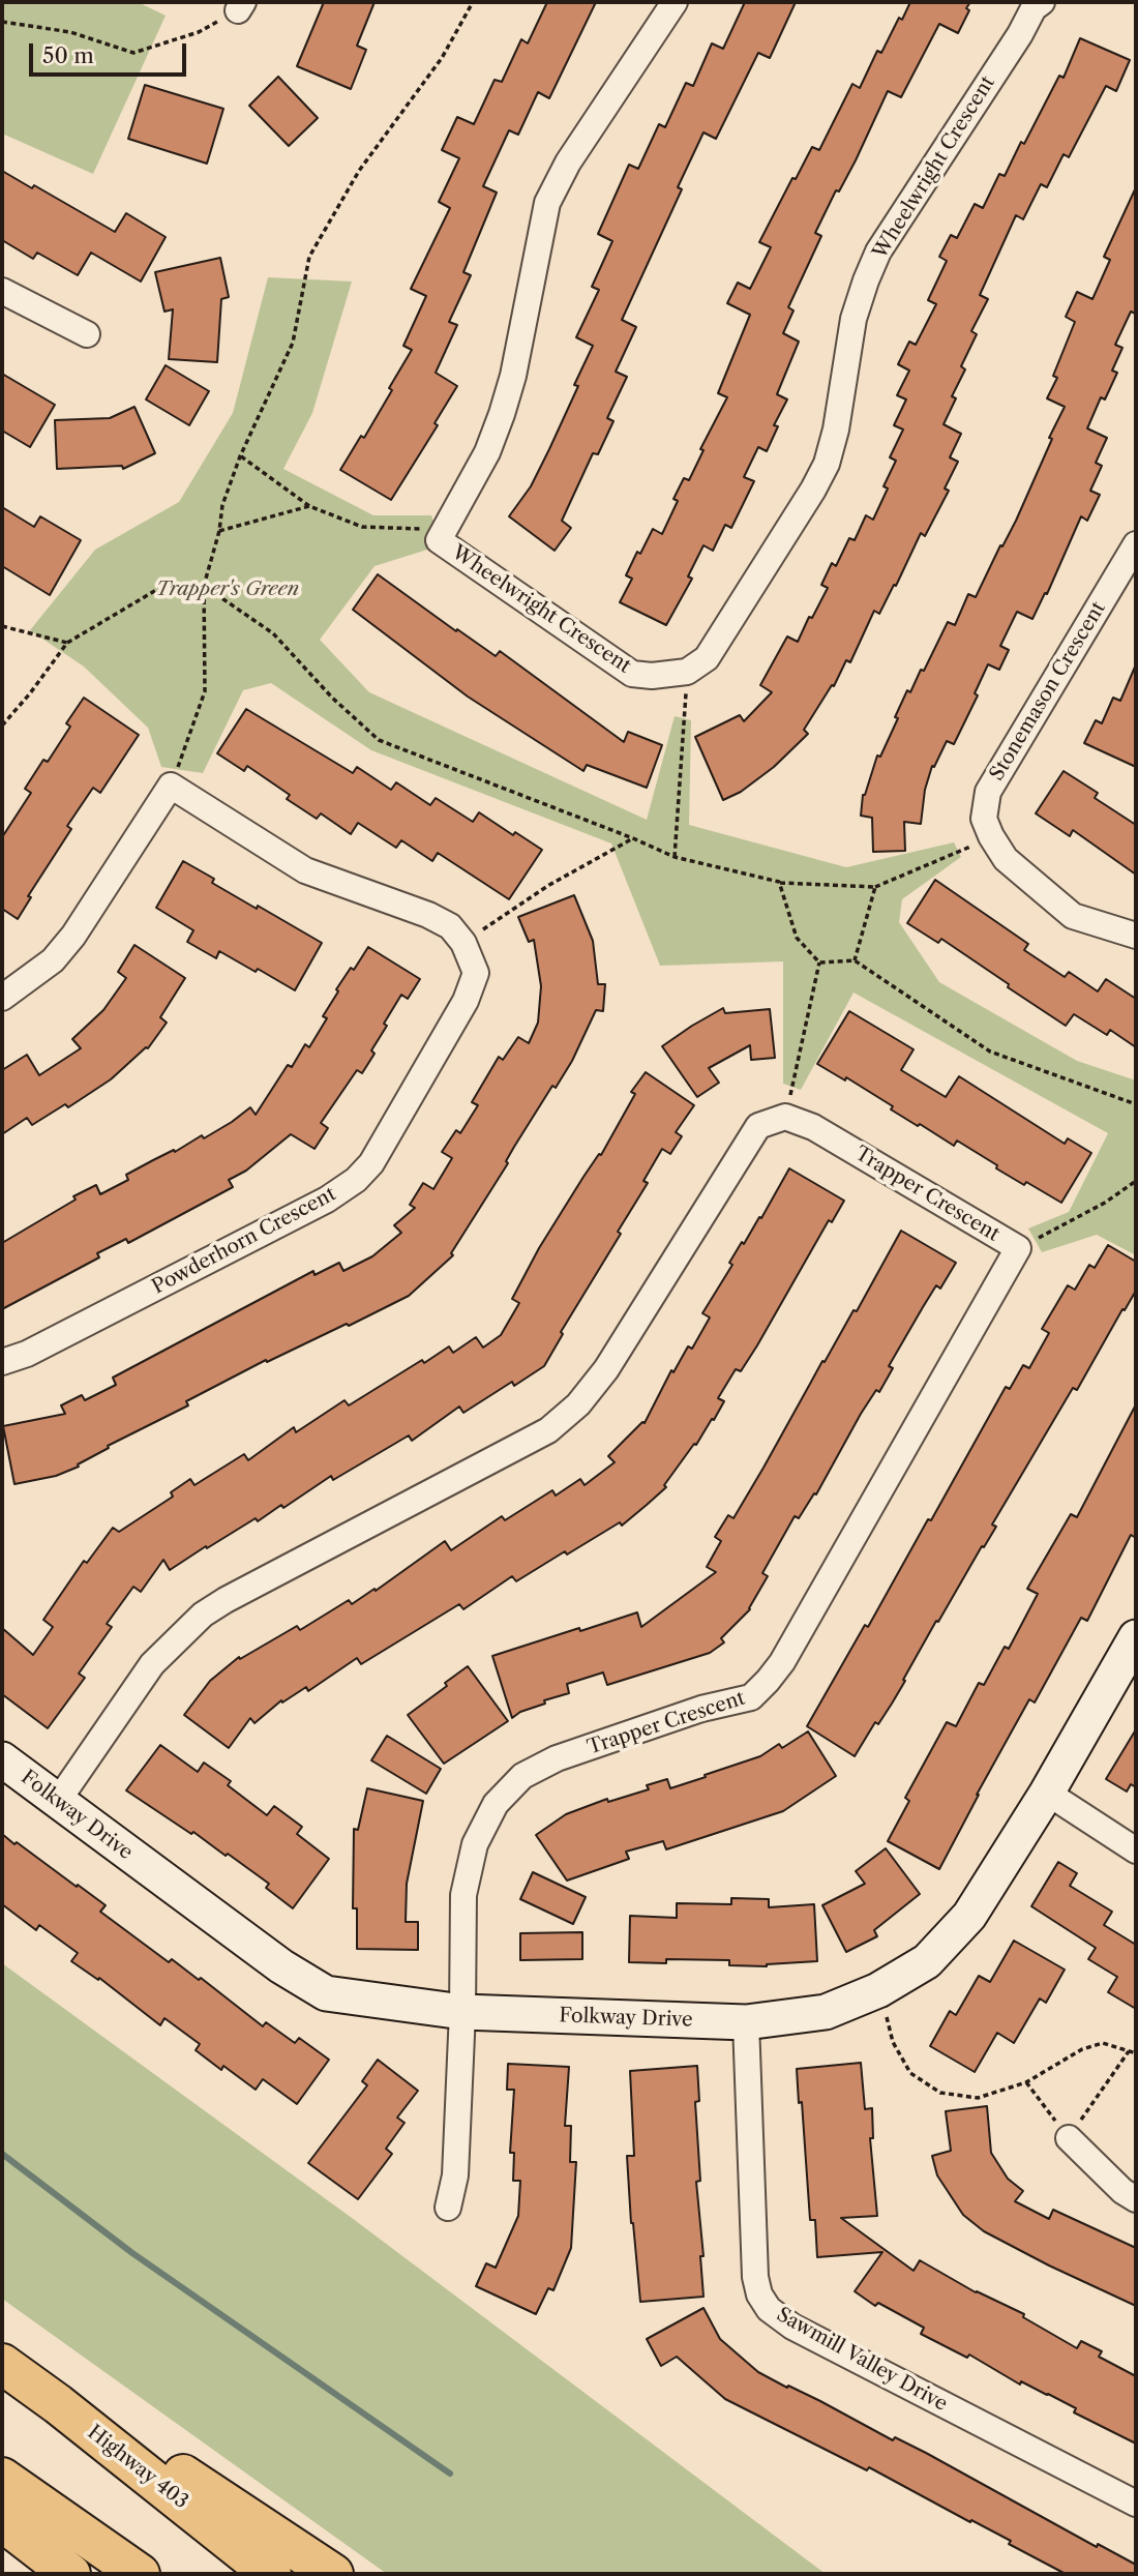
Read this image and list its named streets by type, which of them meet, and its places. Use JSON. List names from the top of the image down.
{
  "streets": {
    "highway": ["Highway 403"],
    "street": [
      "Wheelwright Crescent",
      "Stonemason Crescent",
      "Trapper Crescent",
      "Powderhorn Crescent",
      "Folkway Drive",
      "Sawmill Valley Drive"
    ]
  },
  "crossings": [
    ["Trapper Crescent", "Folkway Drive"],
    ["Folkway Drive", "Sawmill Valley Drive"]
  ],
  "parks": ["Trapper's Green"],
  "scale_bar": "50 m"
}
